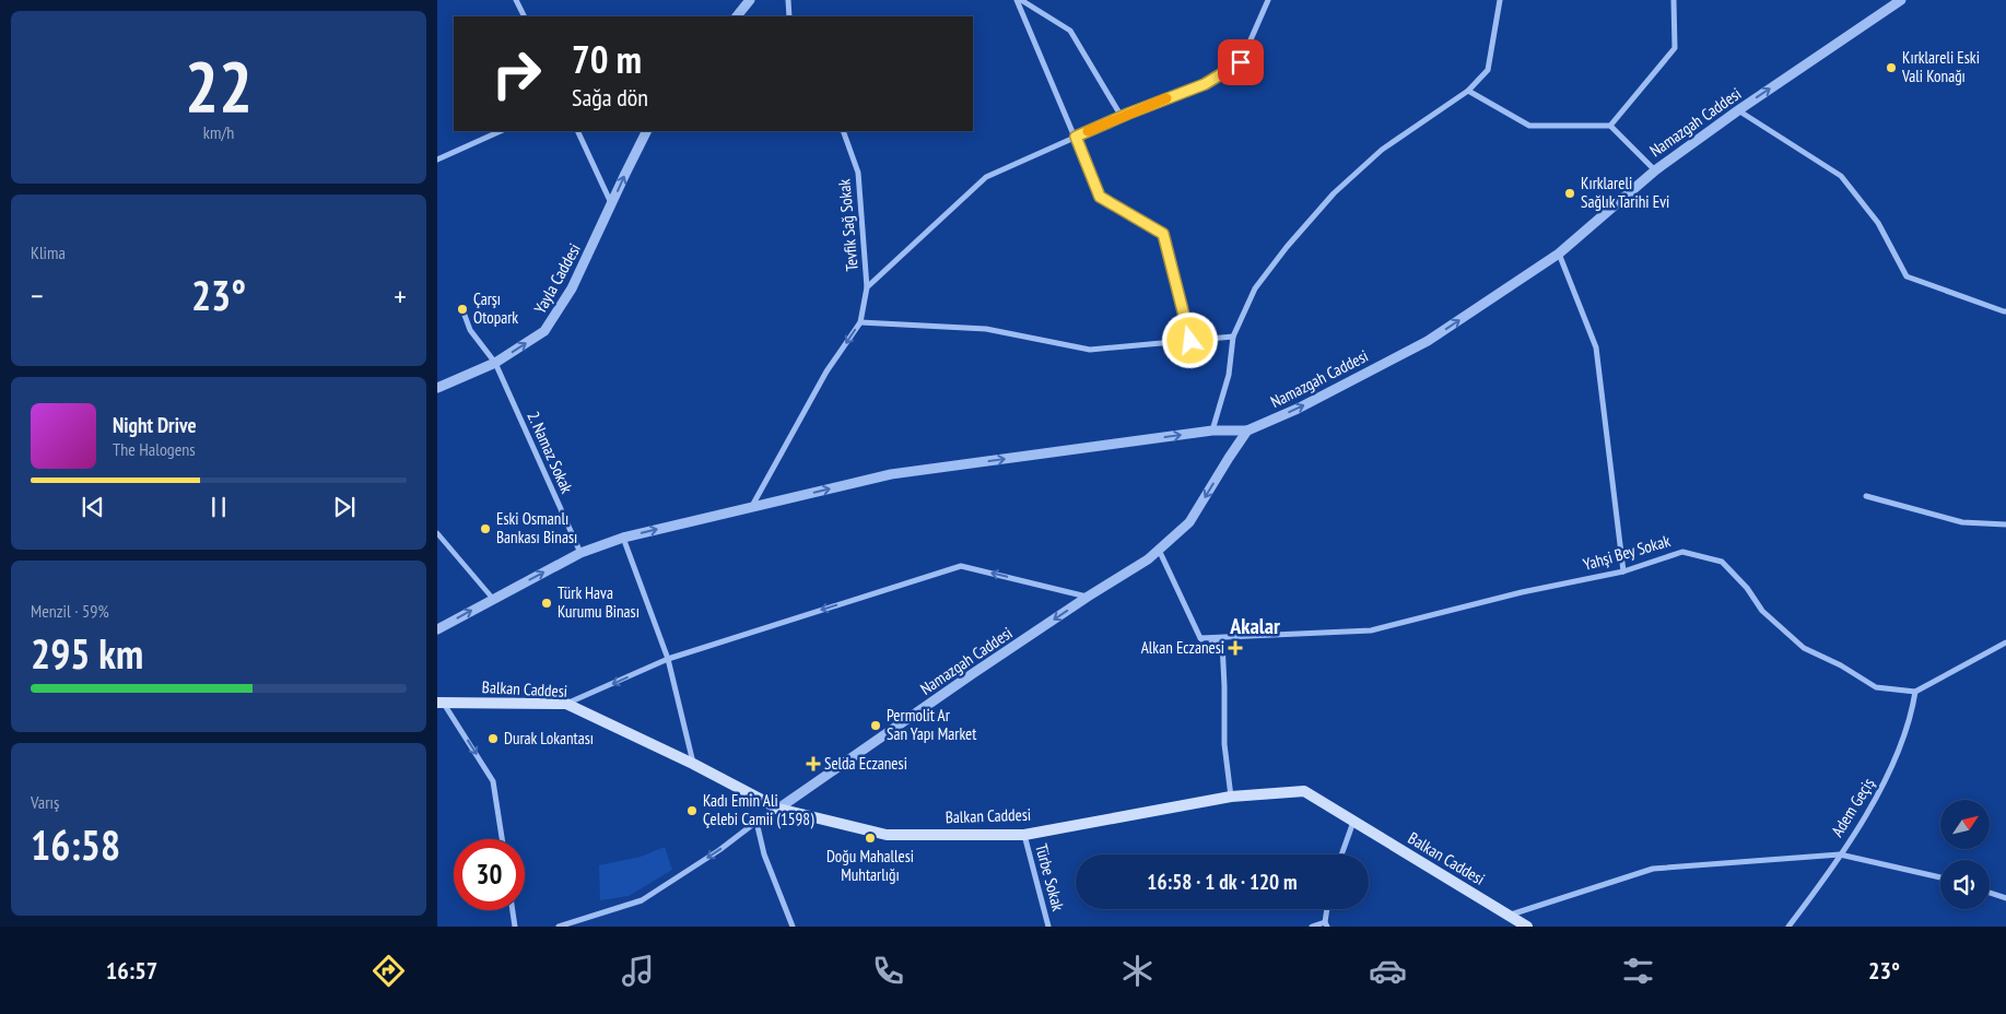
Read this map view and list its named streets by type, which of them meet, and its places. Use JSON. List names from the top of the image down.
{
  "streets": {
    "main road": ["Balkan Caddesi"],
    "street": [
      "Namazgah Caddesi",
      "Tevfik Sağ Sokak",
      "Yayla Caddesi",
      "2. Namaz Sokak",
      "Yahşi Bey Sokak",
      "Adem Geçiş",
      "Türbe Sokak"
    ]
  },
  "crossings": [
    ["Namazgah Caddesi", "Balkan Caddesi"],
    ["Yayla Caddesi", "2. Namaz Sokak"],
    ["Yahşi Bey Sokak", "Adem Geçiş"],
    ["Balkan Caddesi", "Türbe Sokak"]
  ],
  "one_way": ["Yayla Caddesi"],
  "districts": ["Akalar"],
  "places": {
    "other": [
      "Kırklareli Eski Vali Konağı",
      "Kırklareli Sağlık Tarihi Evi",
      "Çarşı Otopark",
      "Eski Osmanlı Bankası Binası",
      "Türk Hava Kurumu Binası",
      "Permolit Ar San Yapı Market",
      "Durak Lokantası",
      "Kadı Emin Ali Çelebi Camii (1598)",
      "Doğu Mahallesi Muhtarlığı"
    ],
    "health": ["Alkan Eczanesi", "Selda Eczanesi"]
  },
  "north": "top right",
  "page": {
    "tile": [
      ["22", "km/h"],
      "Klima",
      ["Menzil · 59%", "295 km"],
      ["Varış", "16:58"]
    ],
    "turn": ["70 m", "Sağa dön"],
    "heat": ["−", "23°", "+"],
    "song": ["Night Drive", "The Halogens"],
    "limit": "30",
    "trip": "16:58 · 1 dk · 120 m",
    "tabs": ["16:57", "23°"]
  }
}
